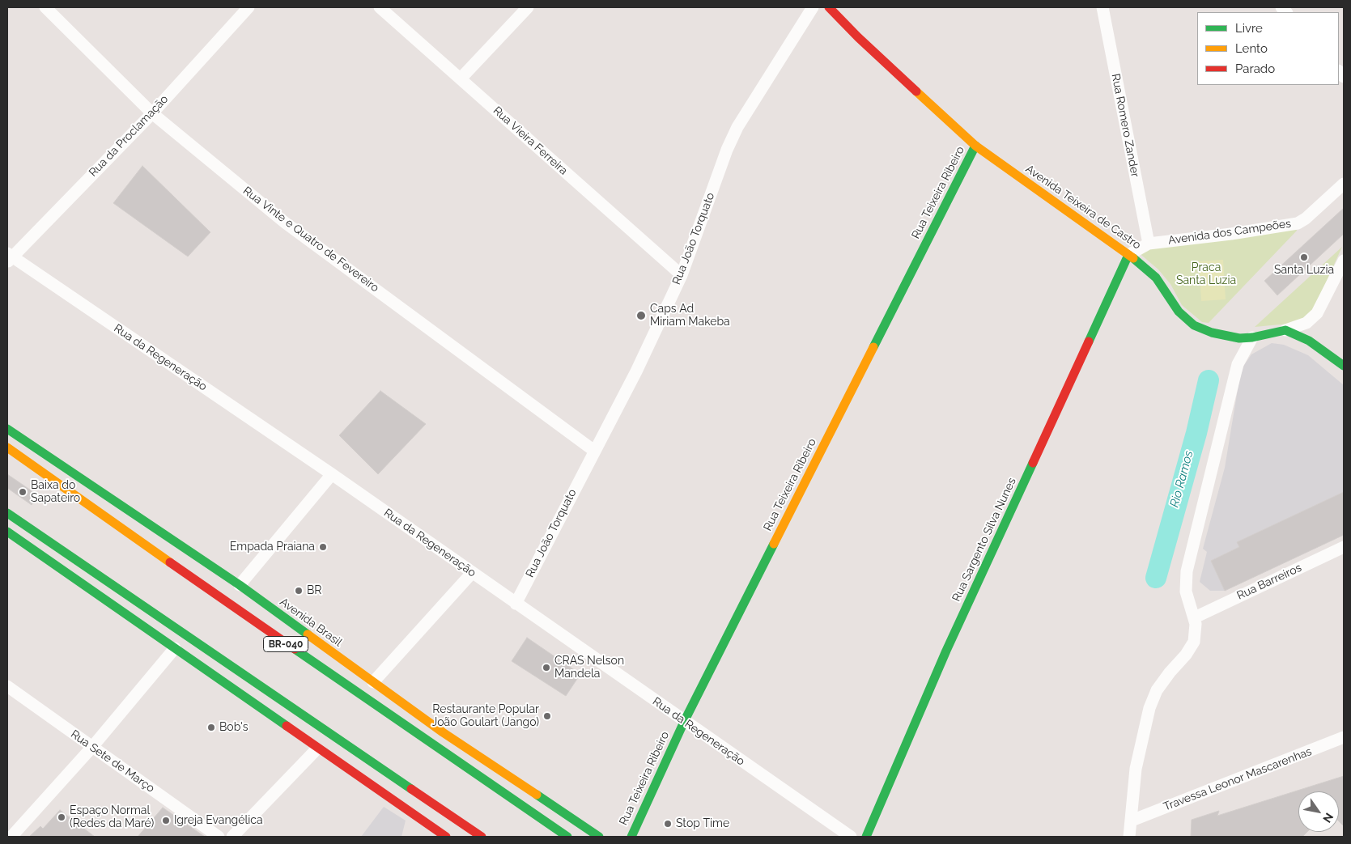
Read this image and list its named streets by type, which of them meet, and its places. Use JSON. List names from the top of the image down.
{
  "streets": {
    "main road": [
      "Rua Teixeira Ribeiro",
      "Avenida Teixeira de Castro",
      "Rua Sargento Silva Nunes",
      "Avenida Brasil",
      "BR-040"
    ],
    "street": [
      "Rua Romero Zander",
      "Rua da Proclamação",
      "Rua Vieira Ferreira",
      "Avenida dos Campeões",
      "Rua João Torquato",
      "Rua Vinte e Quatro de Fevereiro",
      "Rua da Regeneração",
      "Rua Barreiros",
      "Rua Sete de Março",
      "Travessa Leonor Mascarenhas"
    ]
  },
  "crossings": [
    ["Rua Romero Zander", "Avenida dos Campeões"],
    ["Rua da Proclamação", "Rua Vinte e Quatro de Fevereiro"],
    ["Rua da Proclamação", "Rua da Regeneração"],
    ["Rua Vieira Ferreira", "Rua João Torquato"],
    ["Rua Teixeira Ribeiro", "Avenida Teixeira de Castro"],
    ["Rua Teixeira Ribeiro", "Rua da Regeneração"],
    ["Avenida Teixeira de Castro", "Avenida dos Campeões"],
    ["Avenida Teixeira de Castro", "Rua Sargento Silva Nunes"],
    ["Avenida dos Campeões", "Rua Sargento Silva Nunes"],
    ["Rua João Torquato", "Rua Vinte e Quatro de Fevereiro"],
    ["Rua João Torquato", "Rua da Regeneração"]
  ],
  "water": ["Rio Ramos"],
  "parks": ["Praca Santa Luzia"],
  "places": [
    "Santa Luzia",
    "Caps Ad Miriam Makeba",
    "Baixa do Sapateiro",
    "Empada Praiana",
    "BR",
    "CRAS Nelson Mandela",
    "Restaurante Popular João Goulart (Jango)",
    "Bob's",
    "Espaço Normal (Redes da Maré)",
    "Igreja Evangélica",
    "Stop Time"
  ],
  "legend": ["Livre", "Lento", "Parado"],
  "north": "bottom right"
}
